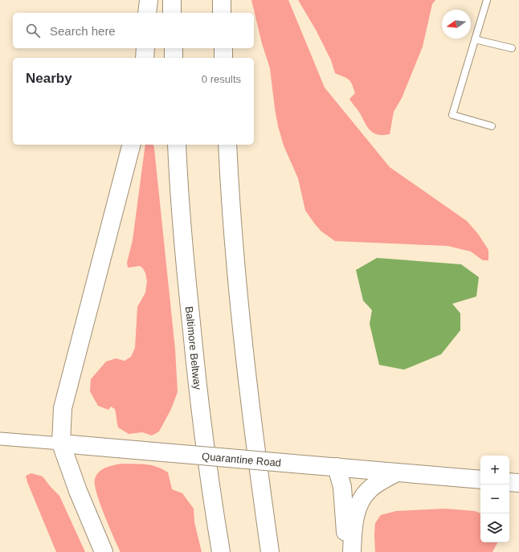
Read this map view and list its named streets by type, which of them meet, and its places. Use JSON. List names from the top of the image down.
{
  "streets": {
    "main road": ["Baltimore Beltway", "Quarantine Road"]
  },
  "north": "left",
  "page": {
    "search": "Search here",
    "heading": ["Nearby", "0 results"],
    "map_buttons": ["+", "−"]
  }
}
